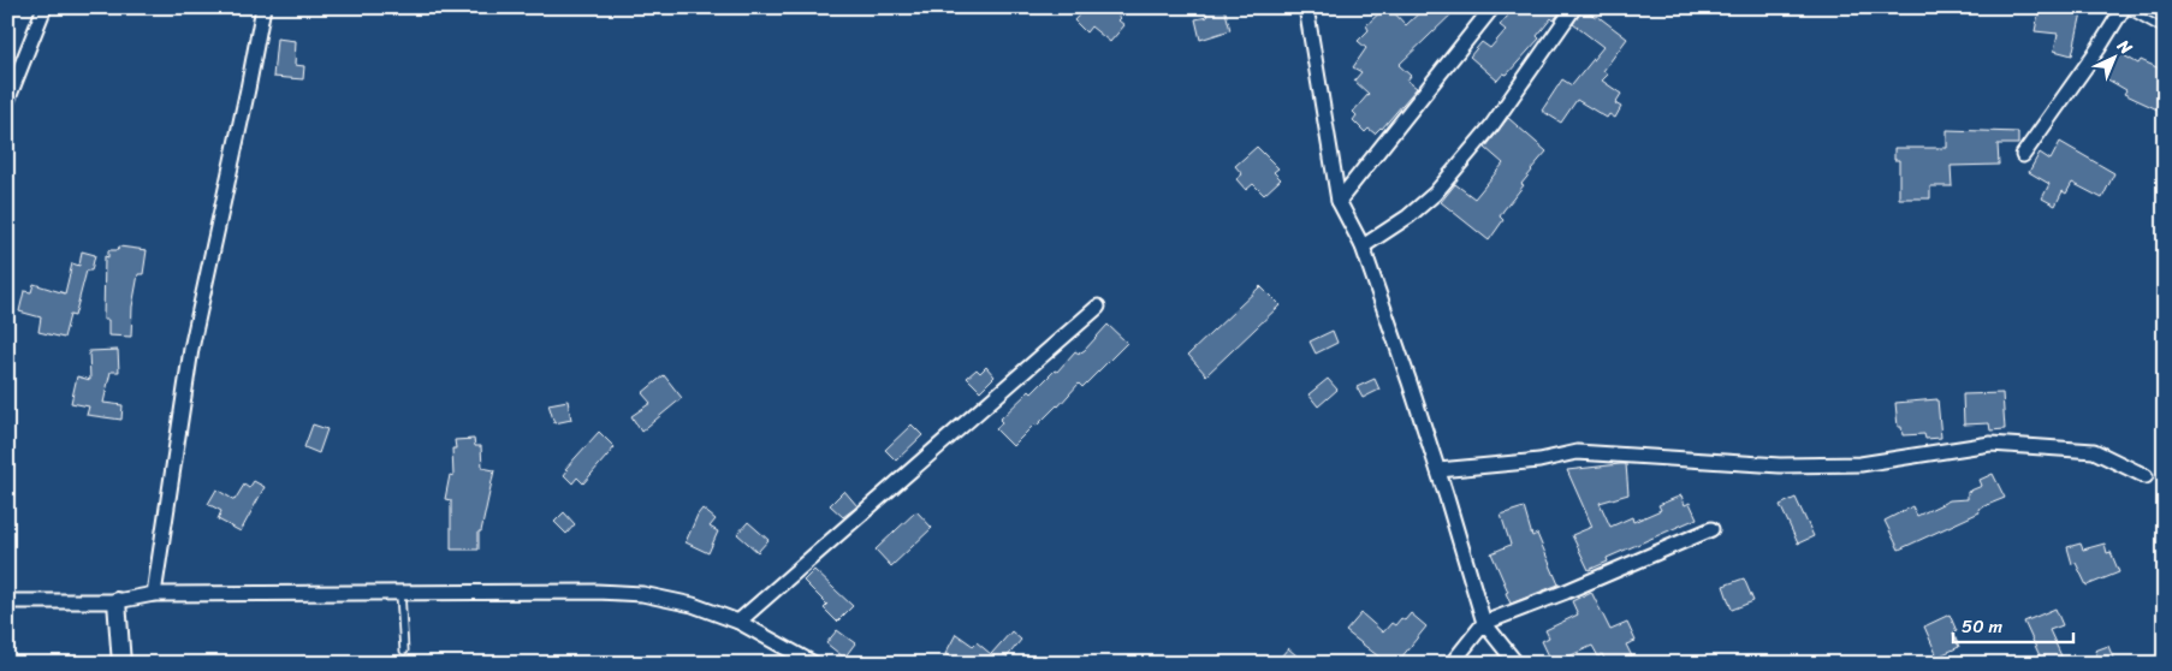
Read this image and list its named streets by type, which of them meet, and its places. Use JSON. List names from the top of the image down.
{
  "scale_bar": "50 m",
  "north": "top right"
}
